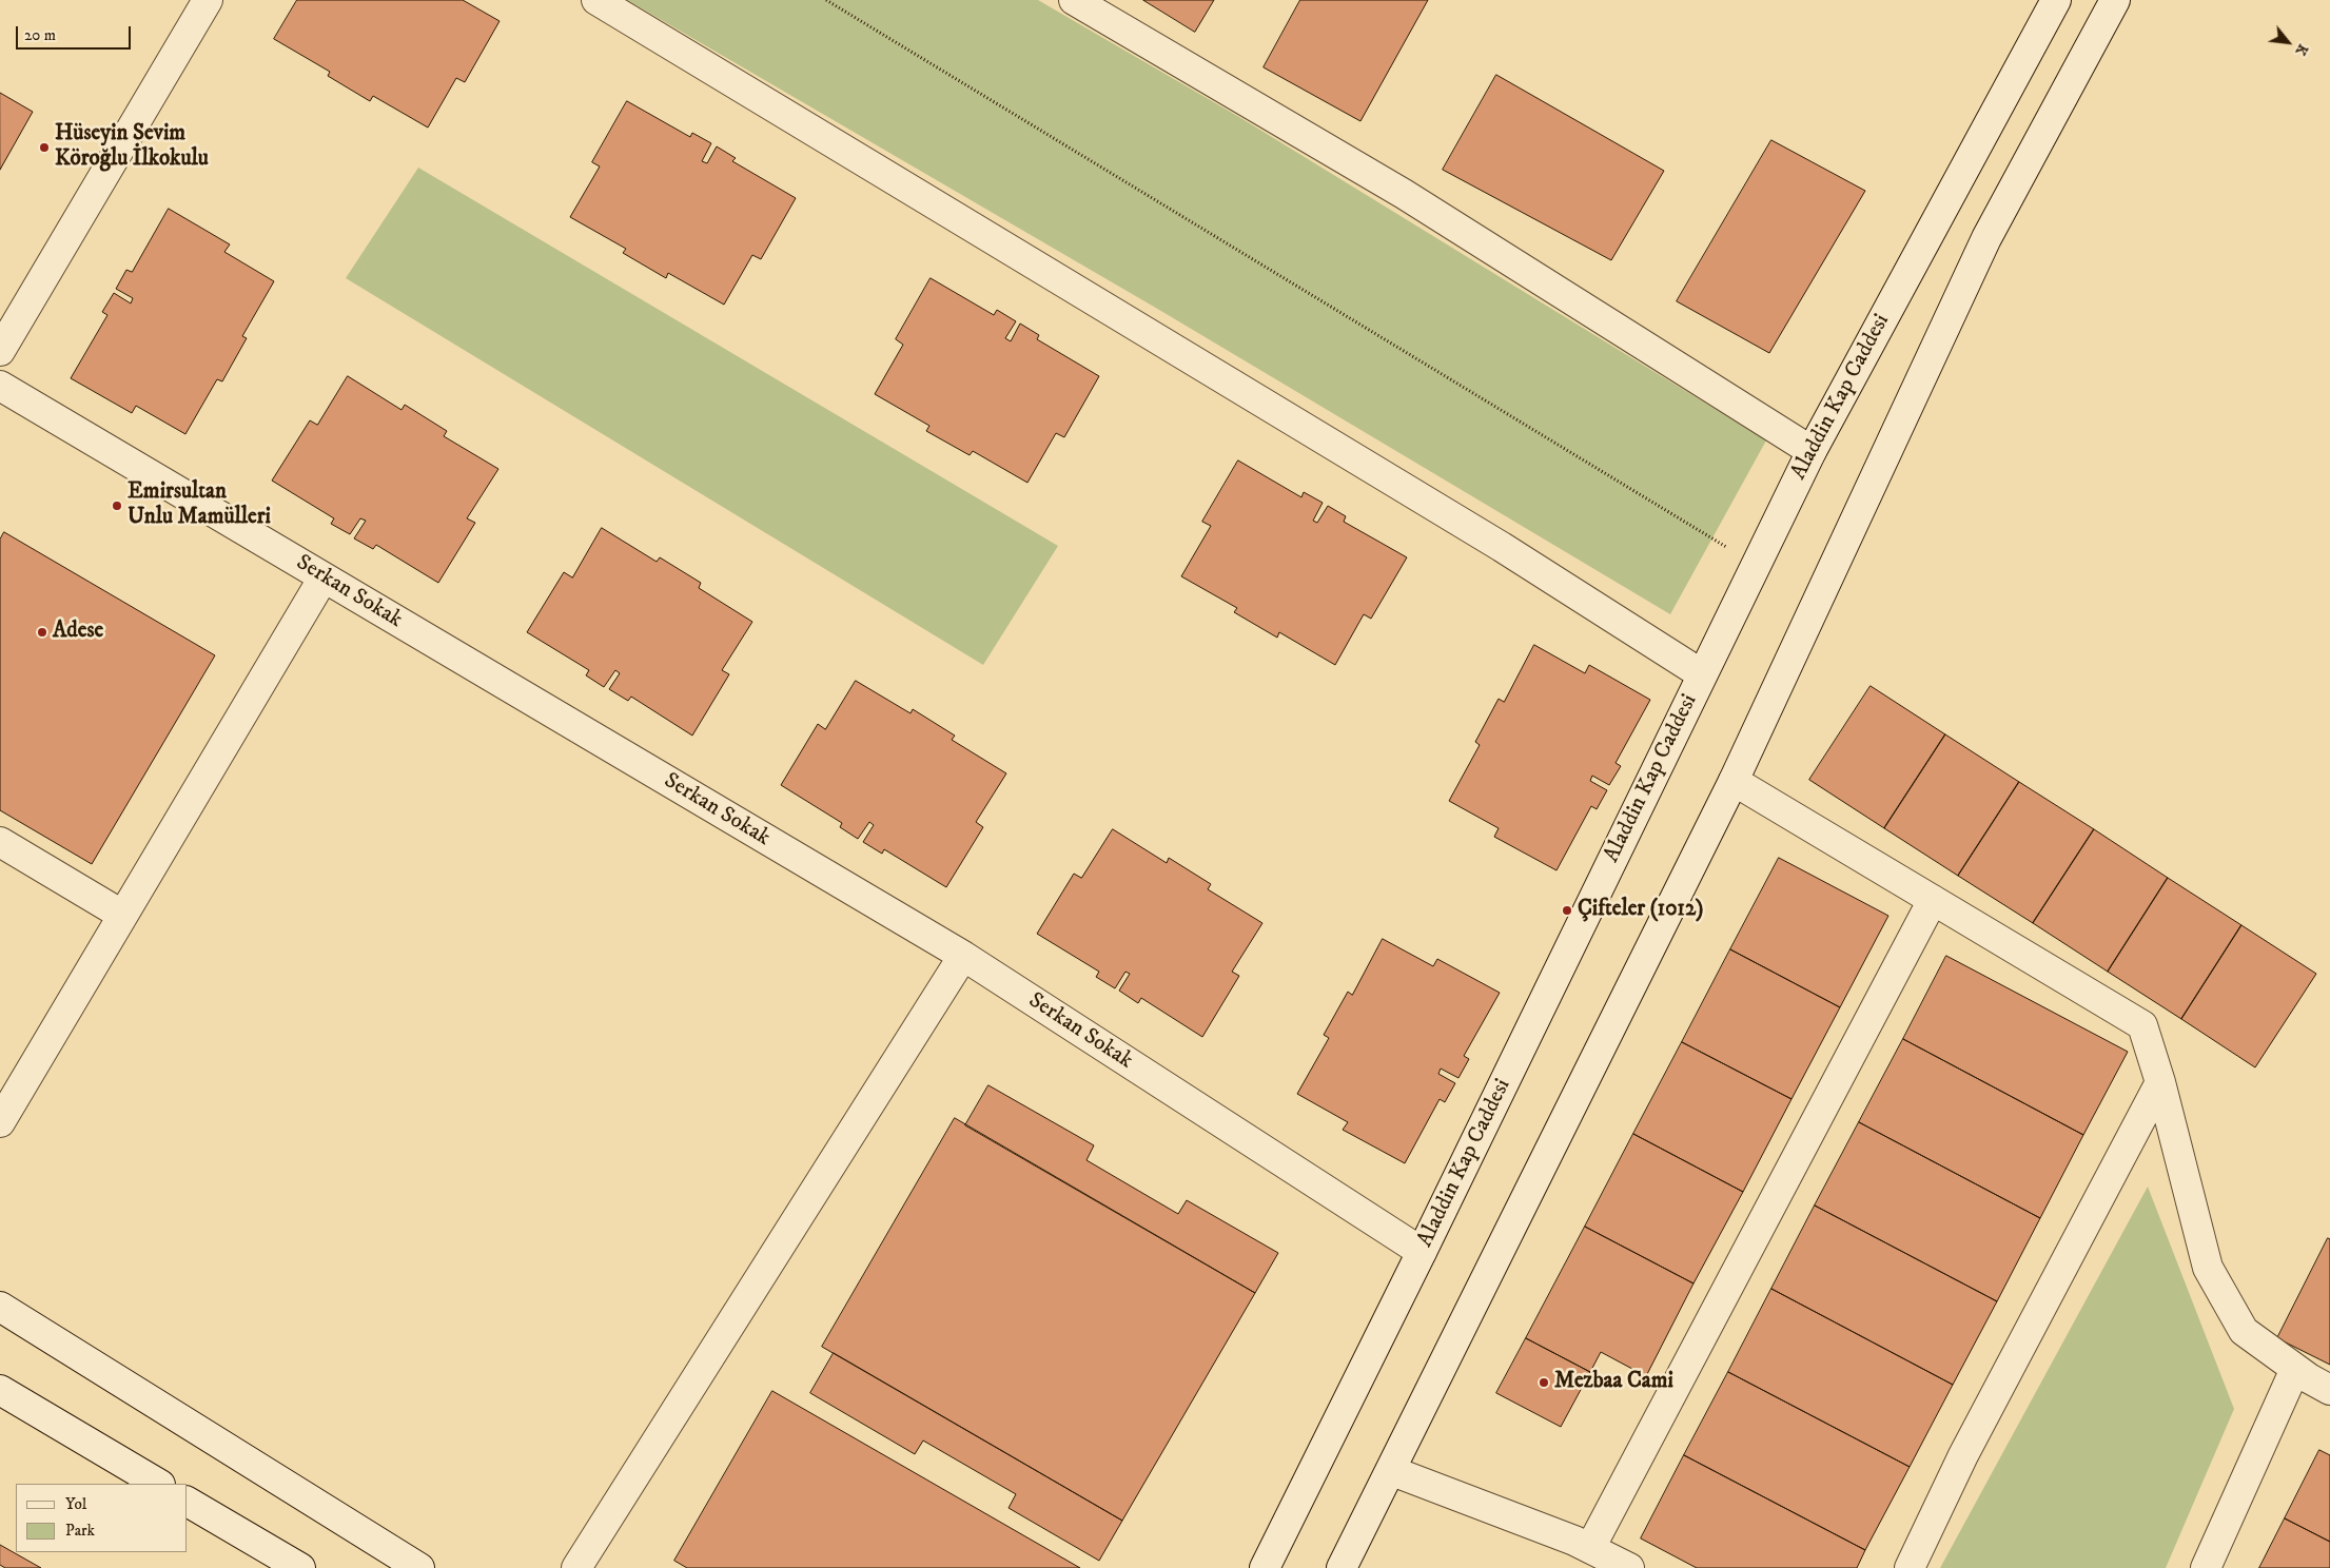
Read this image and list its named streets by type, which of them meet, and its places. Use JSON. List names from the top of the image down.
{
  "streets": {
    "street": ["Aladdin Kap Caddesi", "Serkan Sokak"]
  },
  "crossings": [
    ["Aladdin Kap Caddesi", "Serkan Sokak"]
  ],
  "places": [
    "Hüseyin Sevim Köroğlu İlkokulu",
    "Emirsultan Unlu Mamülleri",
    "Adese",
    "Çifteler (1012)",
    "Mezbaa Cami"
  ],
  "legend": ["Yol", "Park"],
  "scale_bar": "20 m",
  "north": "bottom right"
}
